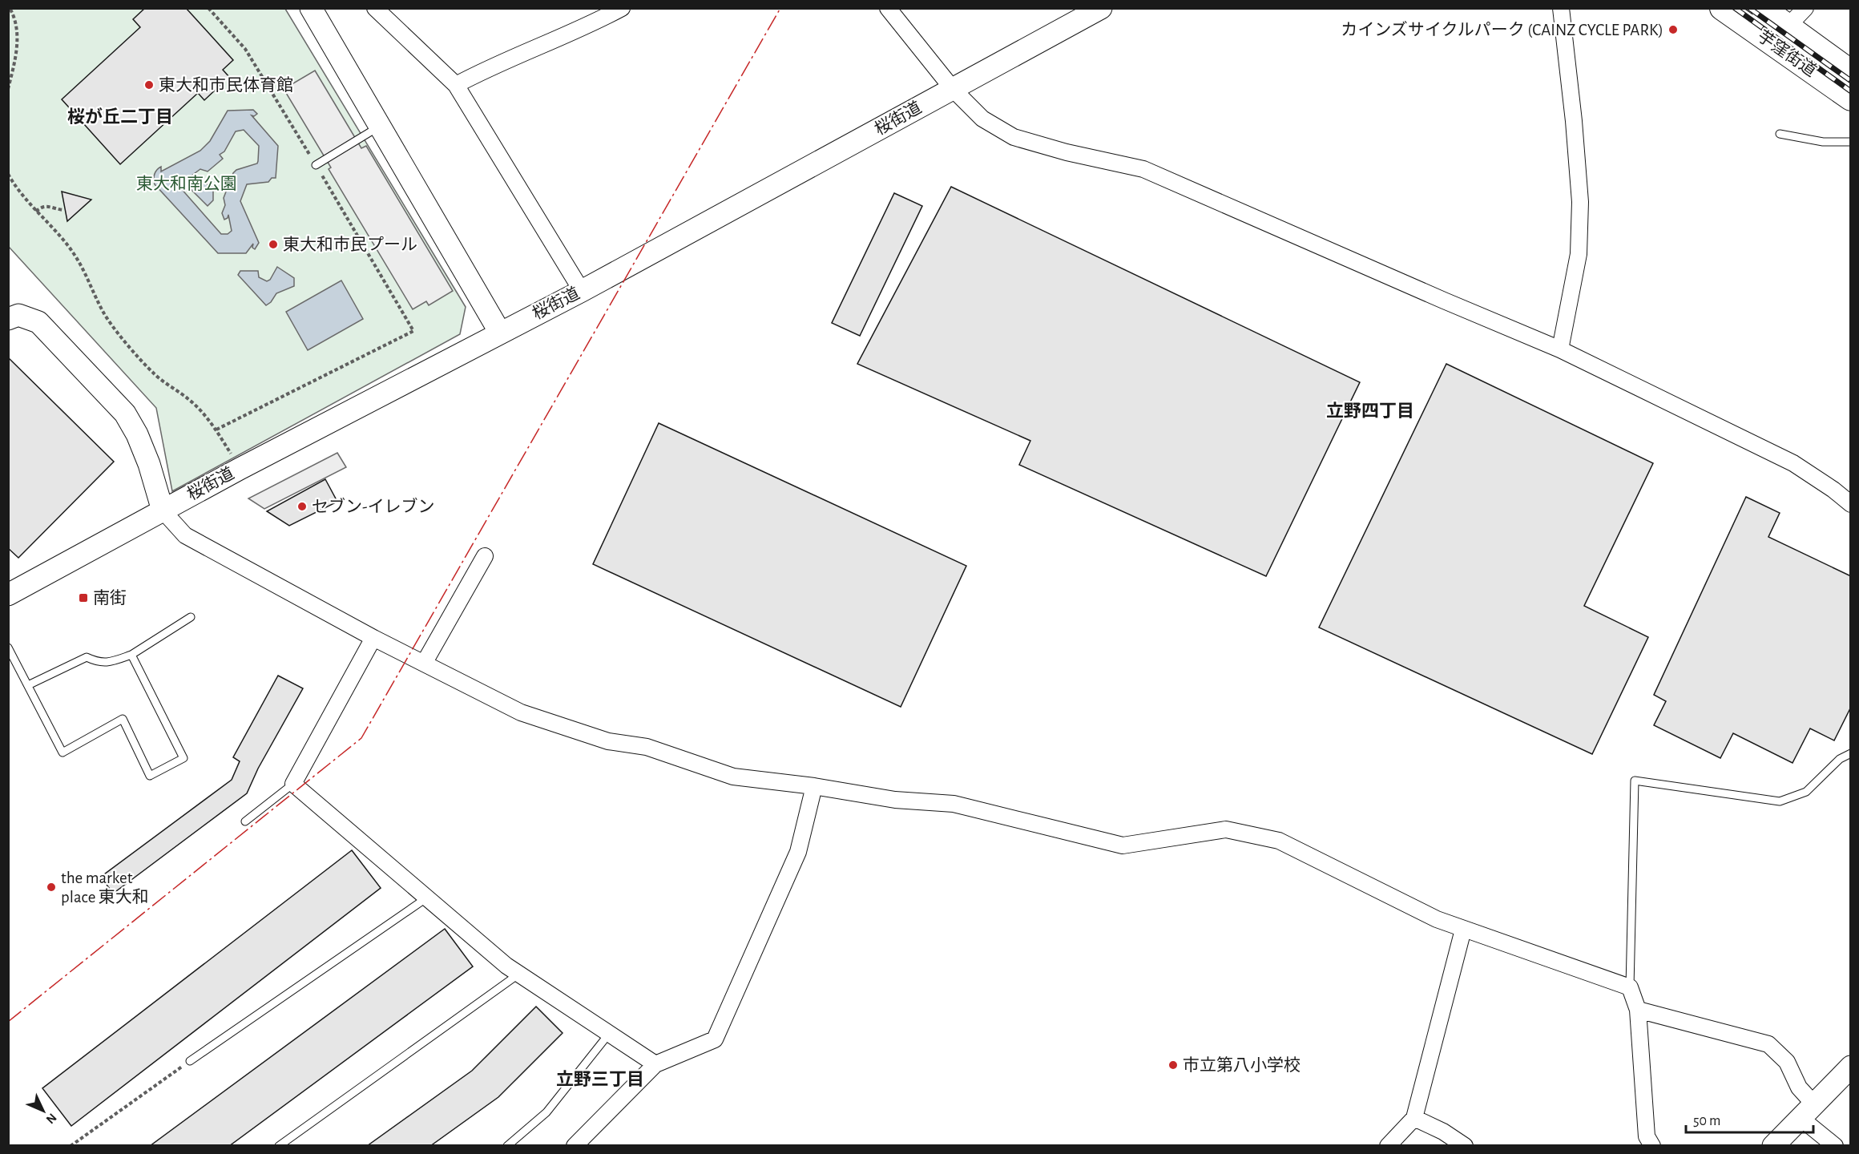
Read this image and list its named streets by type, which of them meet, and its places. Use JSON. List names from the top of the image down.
{
  "streets": {
    "main road": ["芋窪街道"],
    "street": ["桜街道"]
  },
  "districts": ["桜が丘二丁目", "立野四丁目", "立野三丁目"],
  "parks": ["東大和南公園"],
  "places": {
    "other": [
      "カインズサイクルパーク (CAINZ CYCLE PARK)",
      "東大和市民体育館",
      "東大和市民プール",
      "セブン-イレブン",
      "the market place 東大和",
      "市立第八小学校"
    ],
    "transit": ["南街"]
  },
  "scale_bar": "50 m",
  "north": "bottom right"
}
